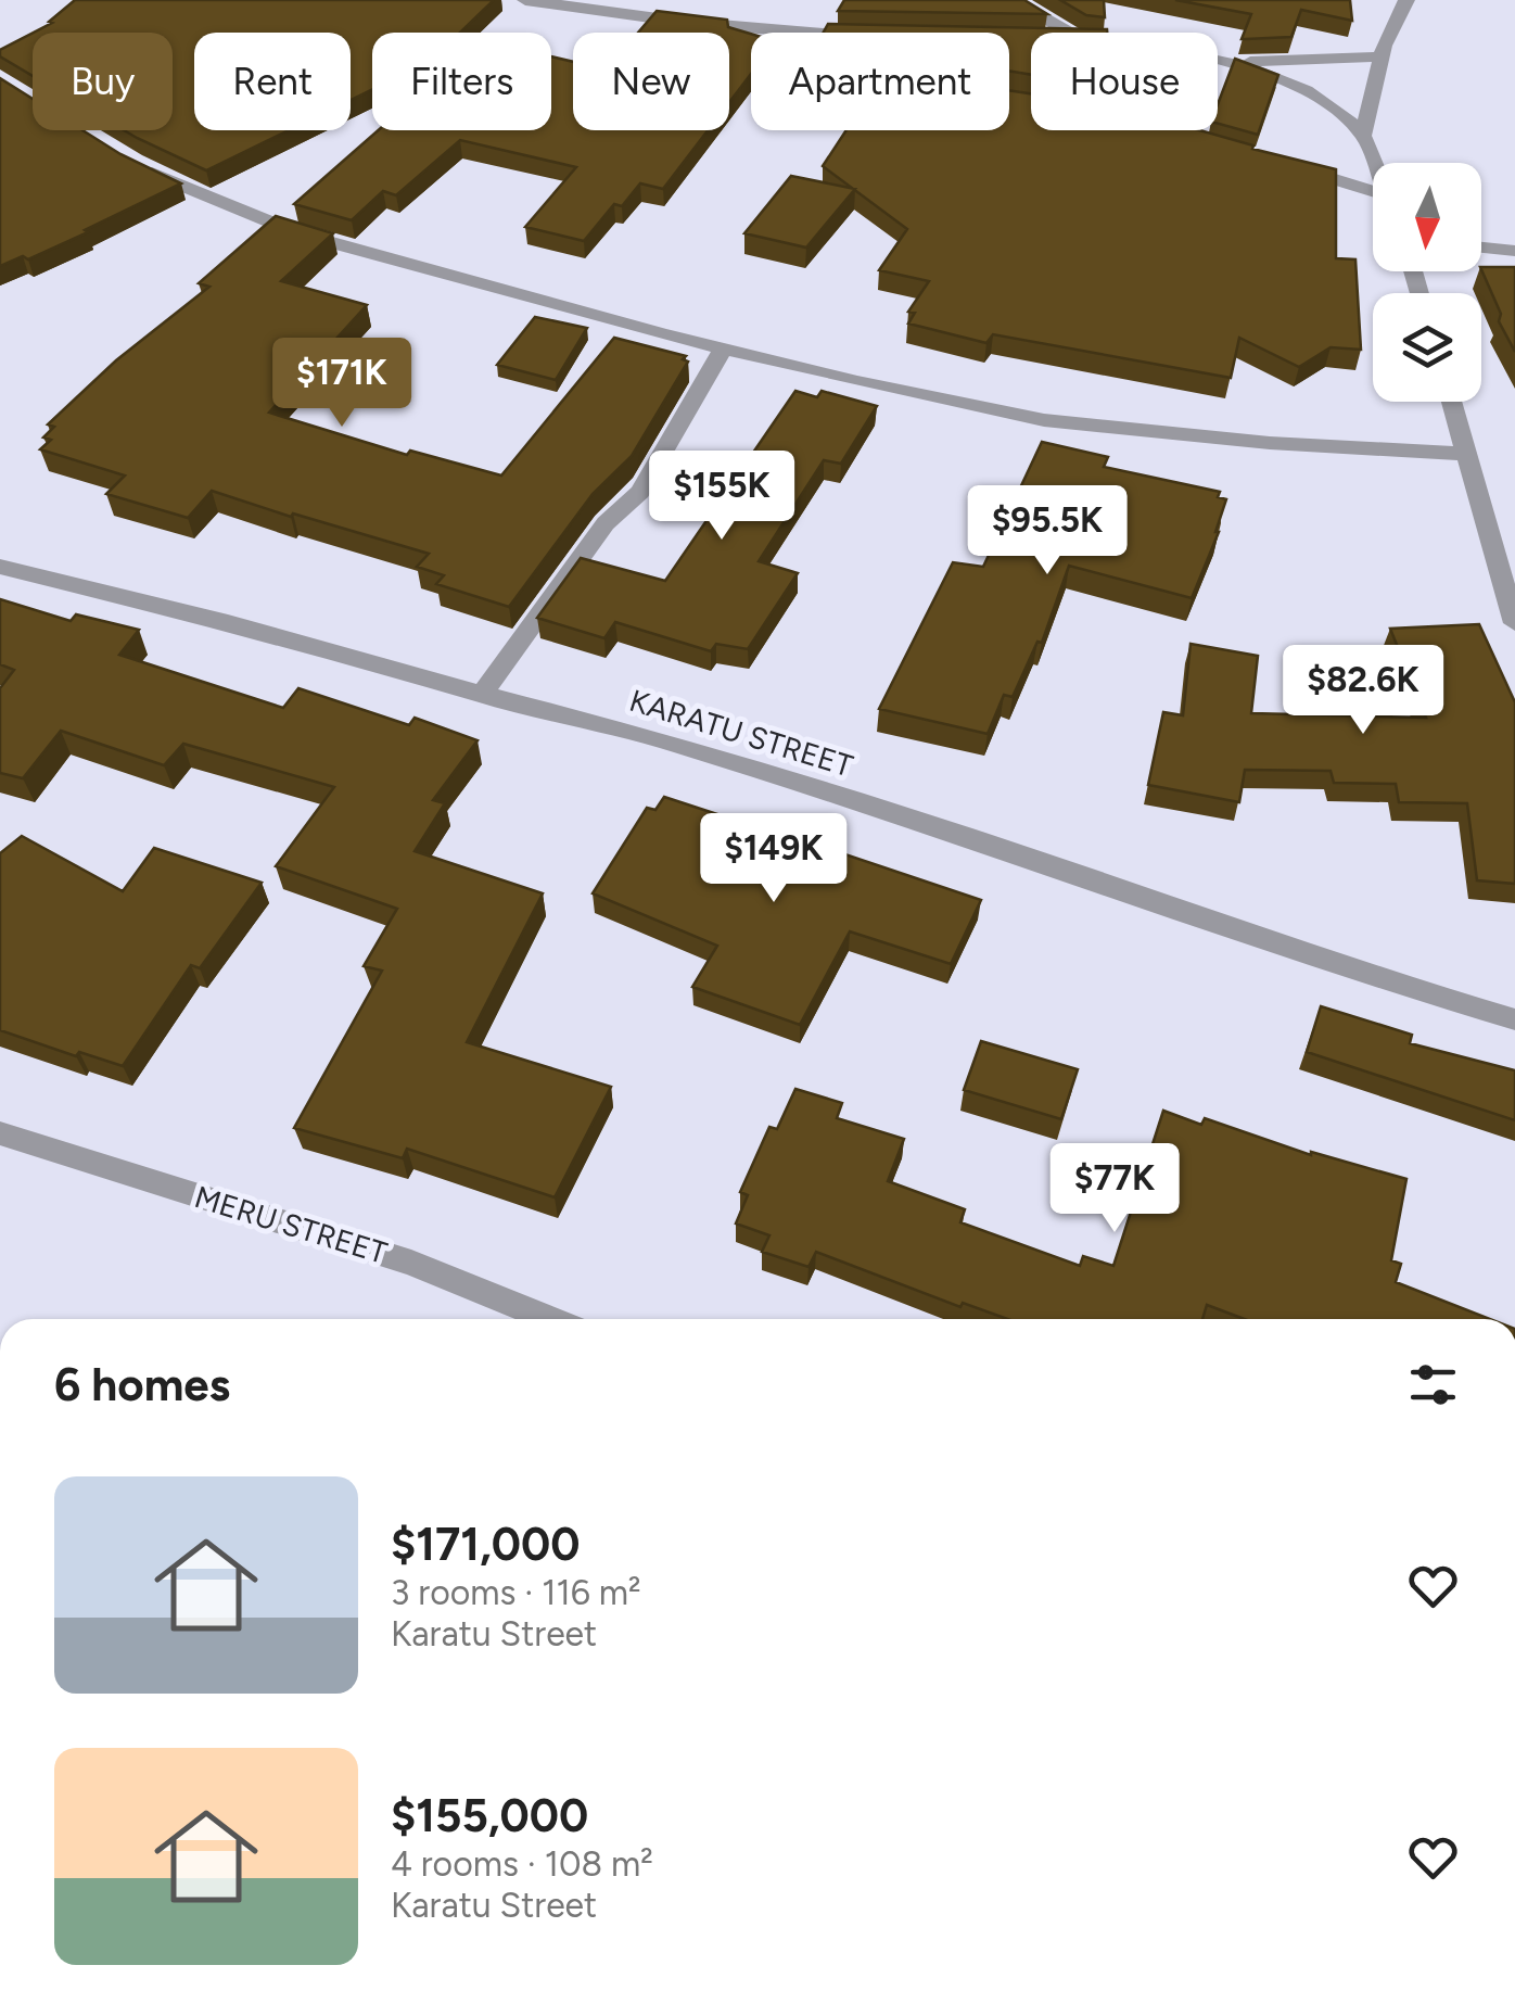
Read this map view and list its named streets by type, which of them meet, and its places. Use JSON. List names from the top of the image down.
{
  "streets": {
    "street": ["KARATU STREET", "MERU STREET"]
  },
  "north": "bottom",
  "page": {
    "chip": [
      "Buy",
      "Rent",
      "Filters",
      "New",
      "Apartment",
      "House"
    ],
    "price": [
      "$171K",
      "$155K",
      "$95.5K",
      "$82.6K",
      "$149K",
      "$77K"
    ],
    "heading": "6 homes",
    "list": [
      {
        "name": "$171,000",
        "note": "3 rooms · 116 m² · Karatu Street"
      },
      {
        "name": "$155,000",
        "note": "4 rooms · 108 m² · Karatu Street"
      }
    ]
  }
}
